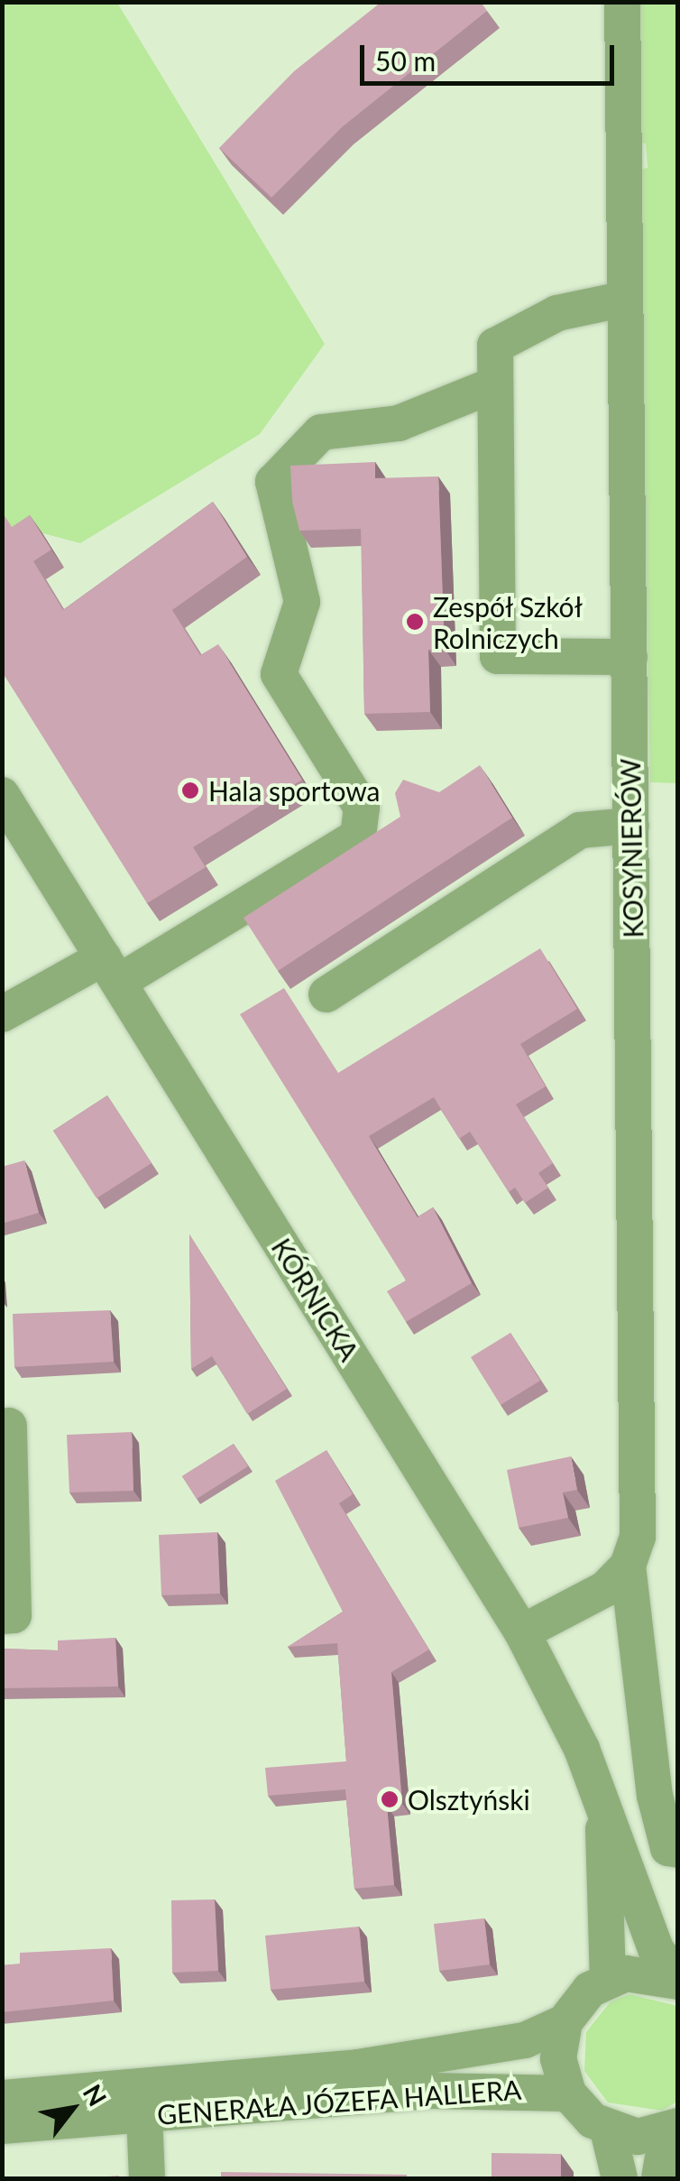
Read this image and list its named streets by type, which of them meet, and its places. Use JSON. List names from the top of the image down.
{
  "streets": {
    "street": ["KOSYNIERÓW", "KÓRNICKA", "GENERAŁA JÓZEFA HALLERA"]
  },
  "crossings": [
    ["KÓRNICKA", "GENERAŁA JÓZEFA HALLERA"]
  ],
  "places": ["Zespół Szkół Rolniczych", "Hala sportowa", "Olsztyński"],
  "scale_bar": "50 m",
  "north": "top right"
}
